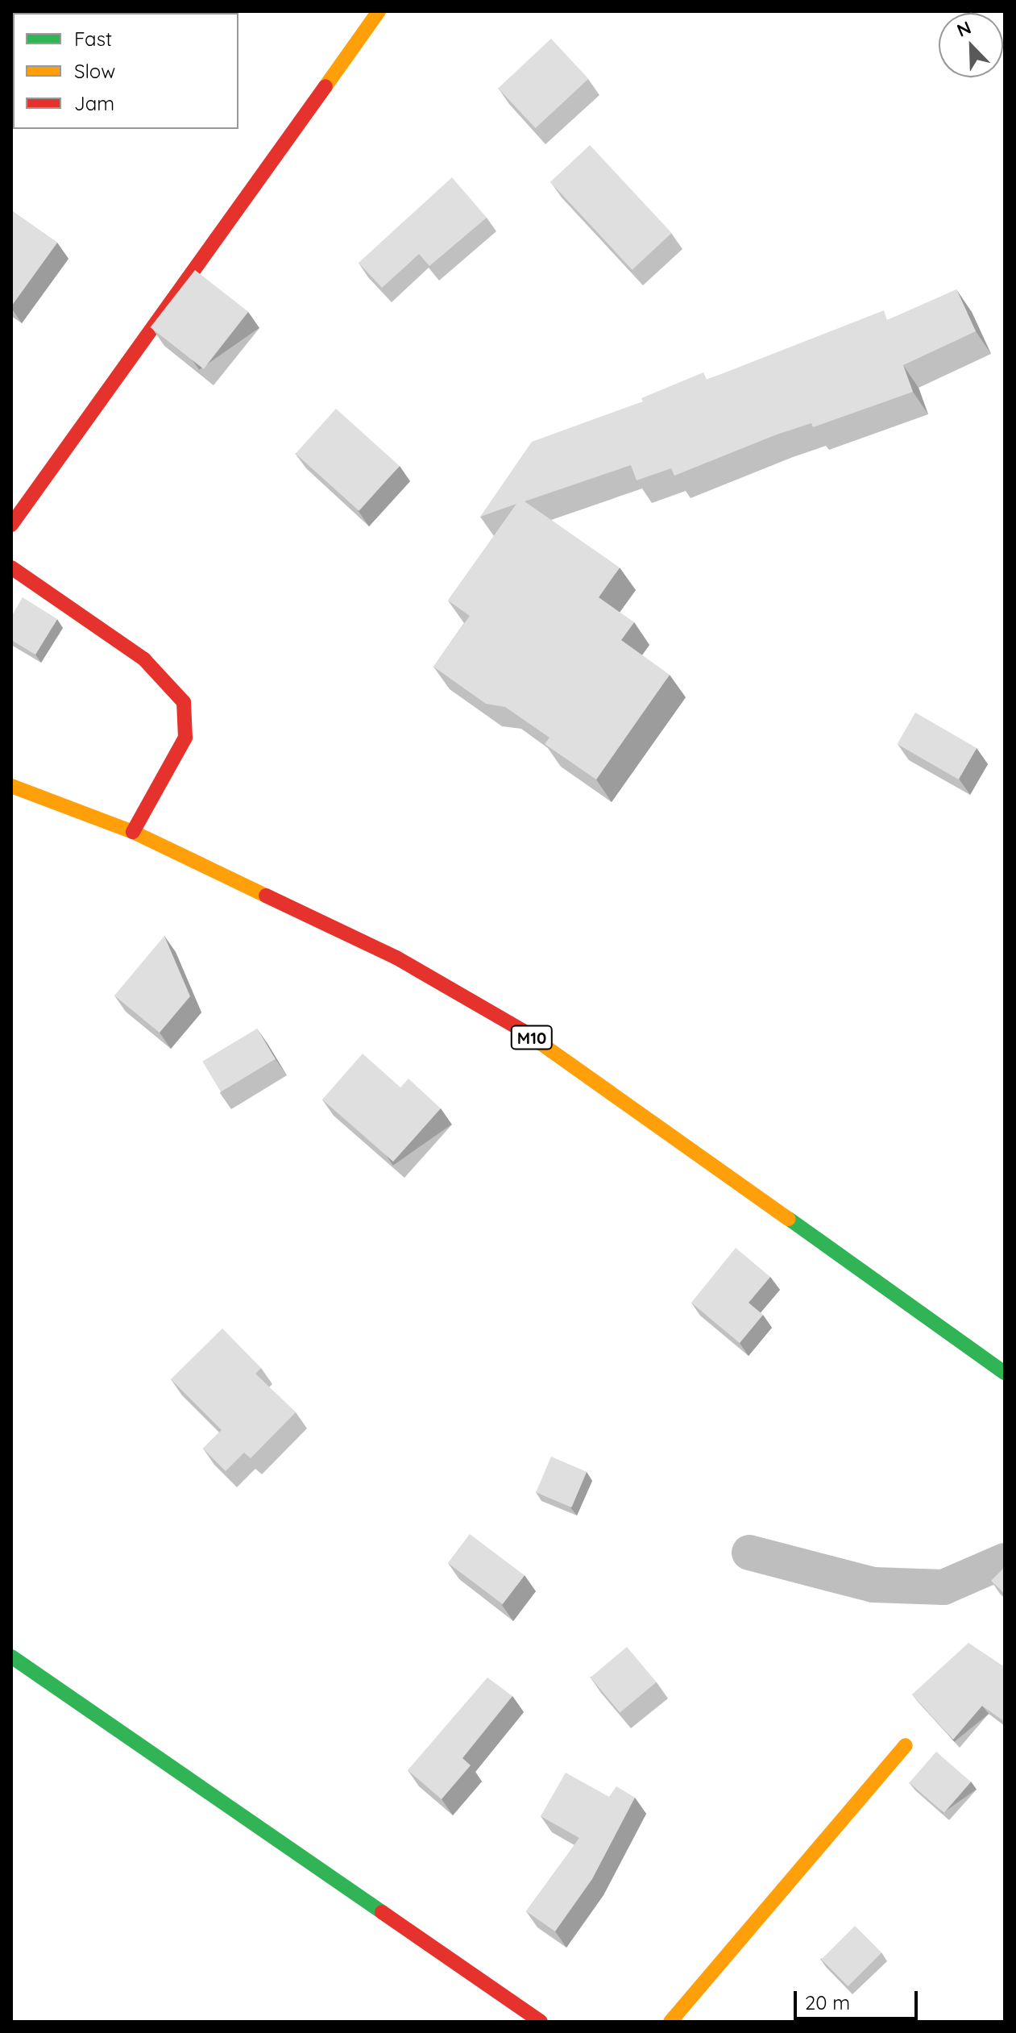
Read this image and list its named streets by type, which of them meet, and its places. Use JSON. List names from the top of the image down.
{
  "streets": {
    "street": ["M10"]
  },
  "legend": ["Fast", "Slow", "Jam"],
  "scale_bar": "20 m",
  "north": "top left"
}
